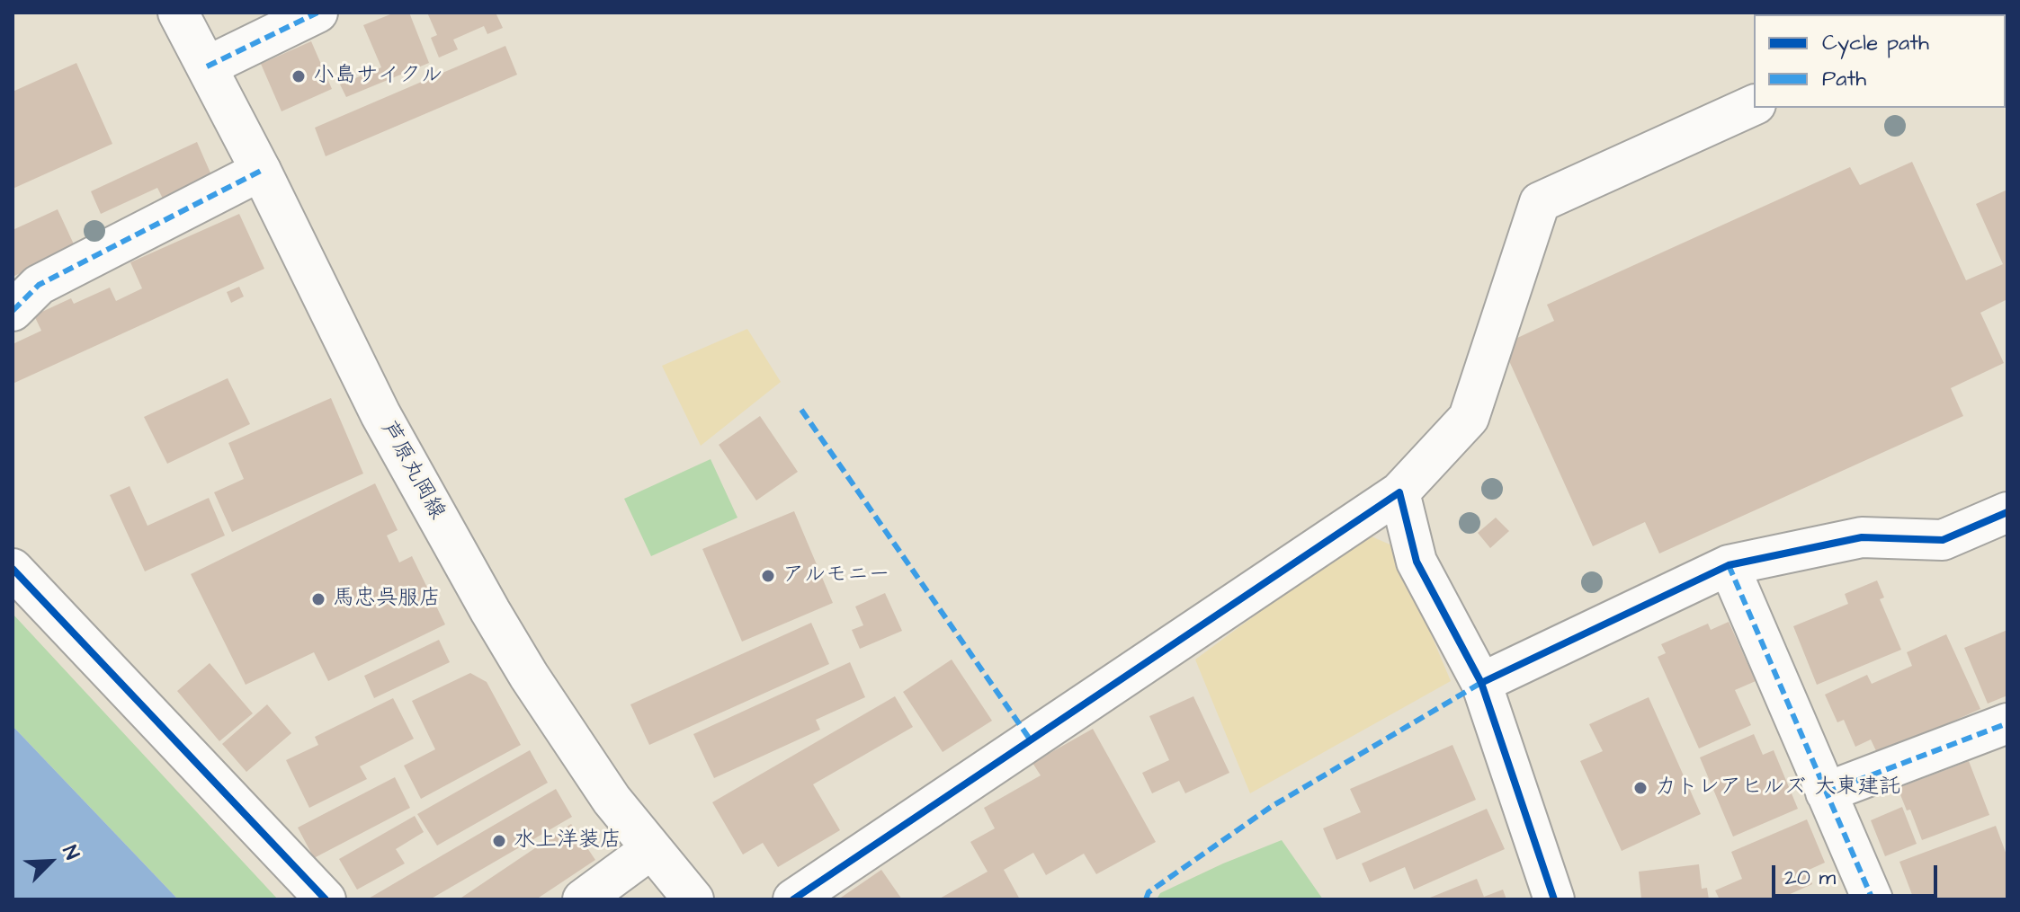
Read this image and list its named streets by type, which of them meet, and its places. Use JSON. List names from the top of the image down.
{
  "streets": {
    "street": ["芦原丸岡線"]
  },
  "places": [
    "小島サイクル",
    "アルモニー",
    "馬忠呉服店",
    "カトレアヒルズ 大東建託",
    "水上洋装店"
  ],
  "legend": ["Cycle path", "Path"],
  "scale_bar": "20 m",
  "north": "top right"
}
